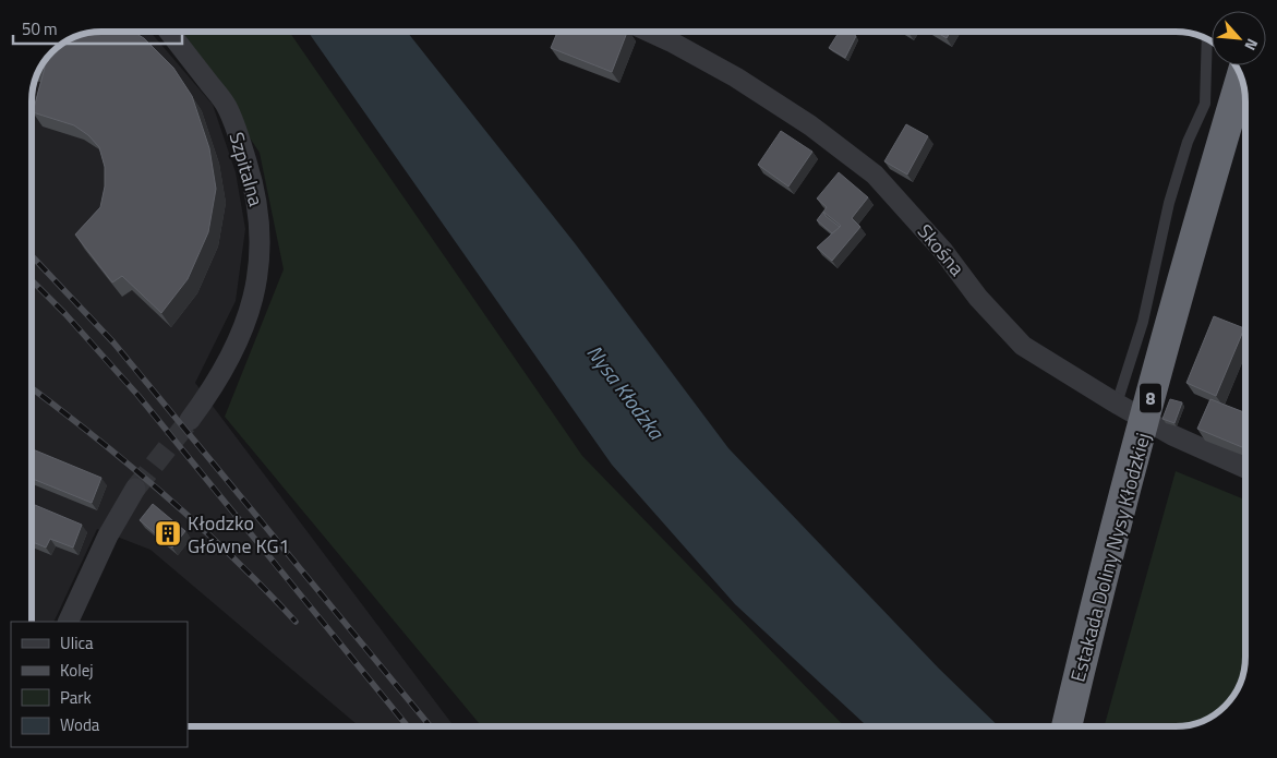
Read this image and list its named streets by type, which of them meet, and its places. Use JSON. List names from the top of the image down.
{
  "streets": {
    "highway": ["8", "Estakada Doliny Nysy Kłodzkiej"],
    "street": ["Szpitalna", "Skośna"]
  },
  "water": ["Nysa Kłodzka"],
  "places": {
    "building": ["Kłodzko Główne KG1"]
  },
  "legend": [
    "Ulica",
    "Kolej",
    "Park",
    "Woda"
  ],
  "scale_bar": "50 m",
  "north": "bottom right"
}
